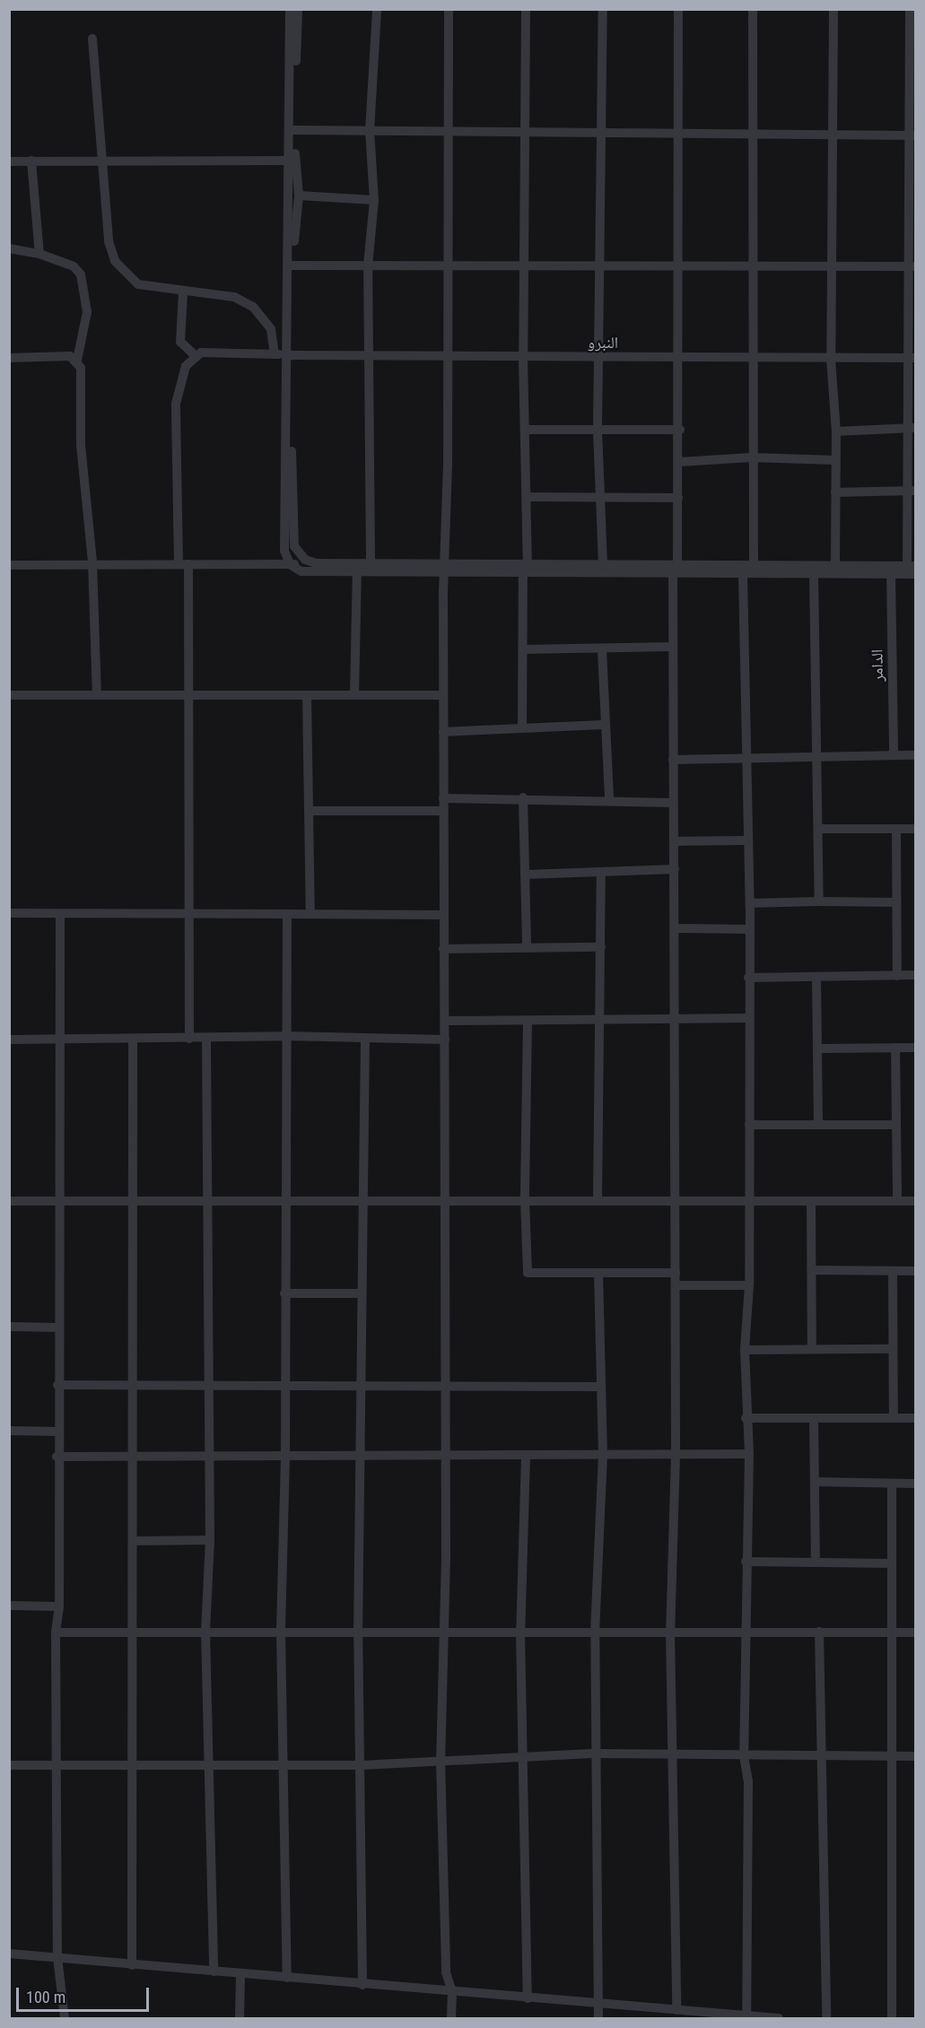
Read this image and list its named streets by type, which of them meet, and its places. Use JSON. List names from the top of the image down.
{
  "streets": {
    "street": ["النبرو", "الدامر"]
  },
  "scale_bar": "100 m"
}
